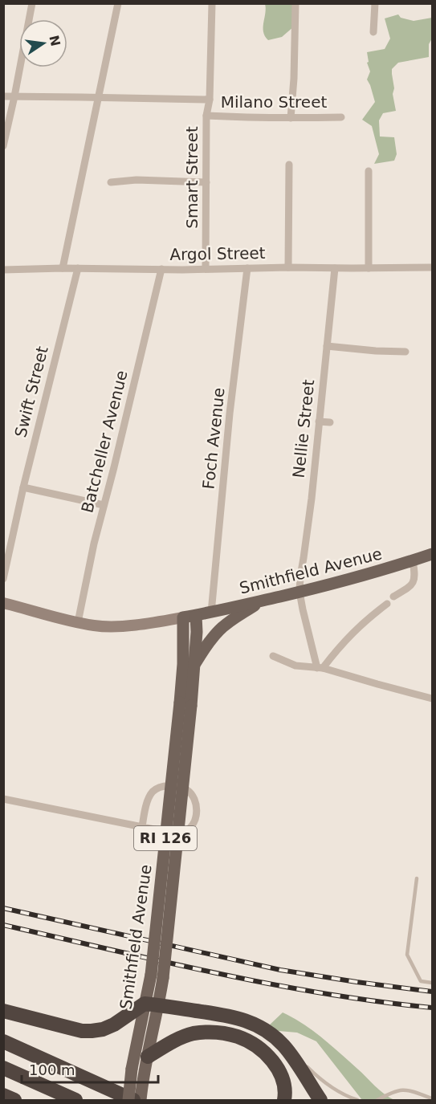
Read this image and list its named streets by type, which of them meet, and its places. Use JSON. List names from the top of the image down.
{
  "streets": {
    "main road": ["Smithfield Avenue", "RI 126"],
    "street": [
      "Milano Street",
      "Smart Street",
      "Argol Street",
      "Swift Street",
      "Nellie Street",
      "Foch Avenue",
      "Batcheller Avenue"
    ]
  },
  "crossings": [
    ["Milano Street", "Smart Street"],
    ["Smart Street", "Argol Street"],
    ["Argol Street", "Swift Street"],
    ["Argol Street", "Nellie Street"],
    ["Argol Street", "Foch Avenue"],
    ["Argol Street", "Batcheller Avenue"],
    ["Nellie Street", "Smithfield Avenue"],
    ["Foch Avenue", "Smithfield Avenue"]
  ],
  "scale_bar": "100 m",
  "north": "right"
}
